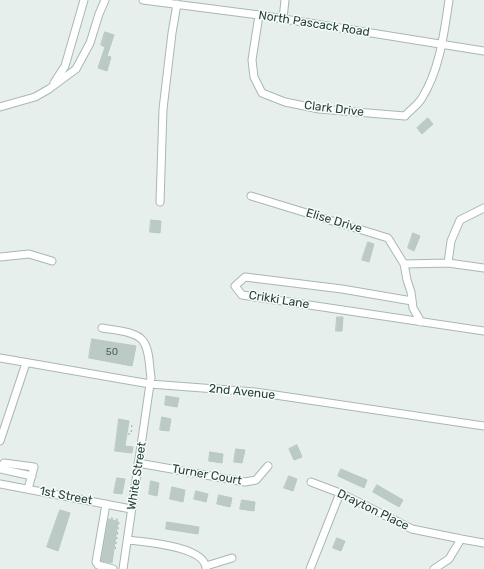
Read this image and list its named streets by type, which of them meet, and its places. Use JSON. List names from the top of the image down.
{
  "streets": {
    "street": [
      "North Pascack Road",
      "Clark Drive",
      "Elise Drive",
      "Crikki Lane",
      "2nd Avenue",
      "Turner Court",
      "White Street",
      "1st Street",
      "Drayton Place"
    ]
  },
  "crossings": [
    ["North Pascack Road", "Clark Drive"],
    ["Elise Drive", "Crikki Lane"],
    ["2nd Avenue", "White Street"],
    ["Turner Court", "White Street"],
    ["White Street", "1st Street"]
  ],
  "house_numbers": ["50"]
}
